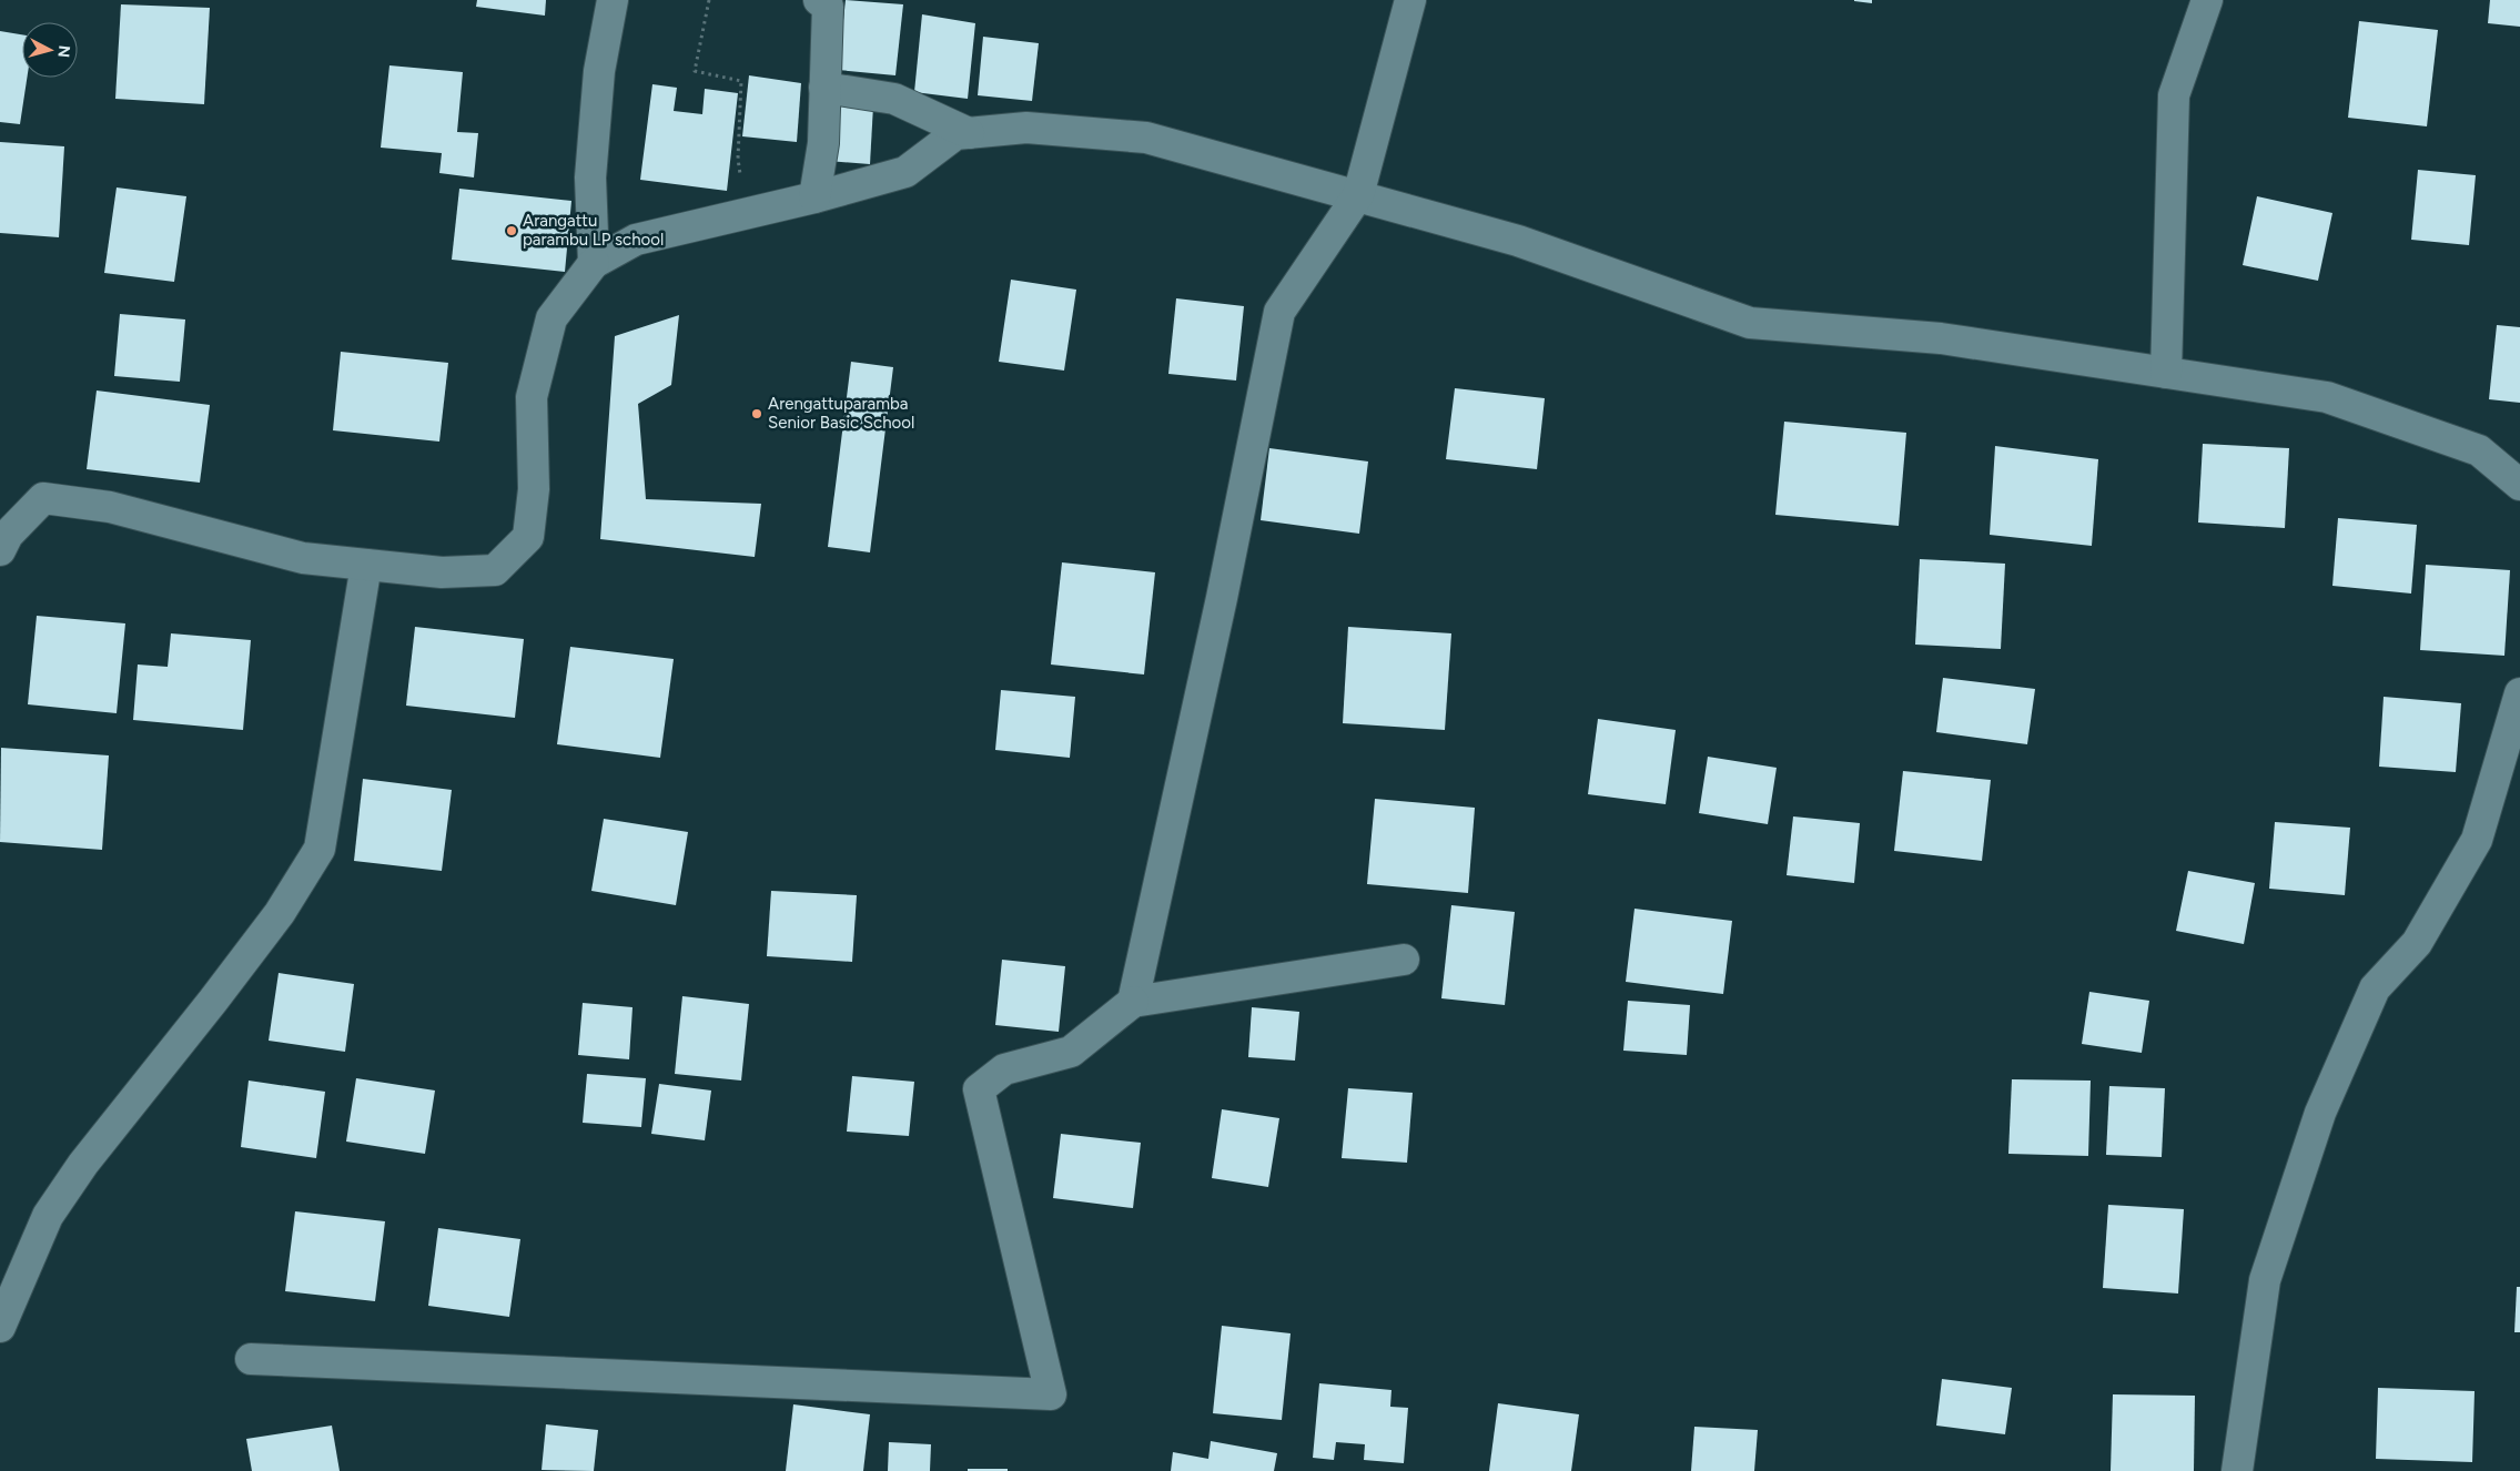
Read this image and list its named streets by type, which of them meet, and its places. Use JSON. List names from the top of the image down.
{
  "places": ["Arangattu parambu LP school", "Arengattuparamba Senior Basic School"],
  "north": "right"
}
